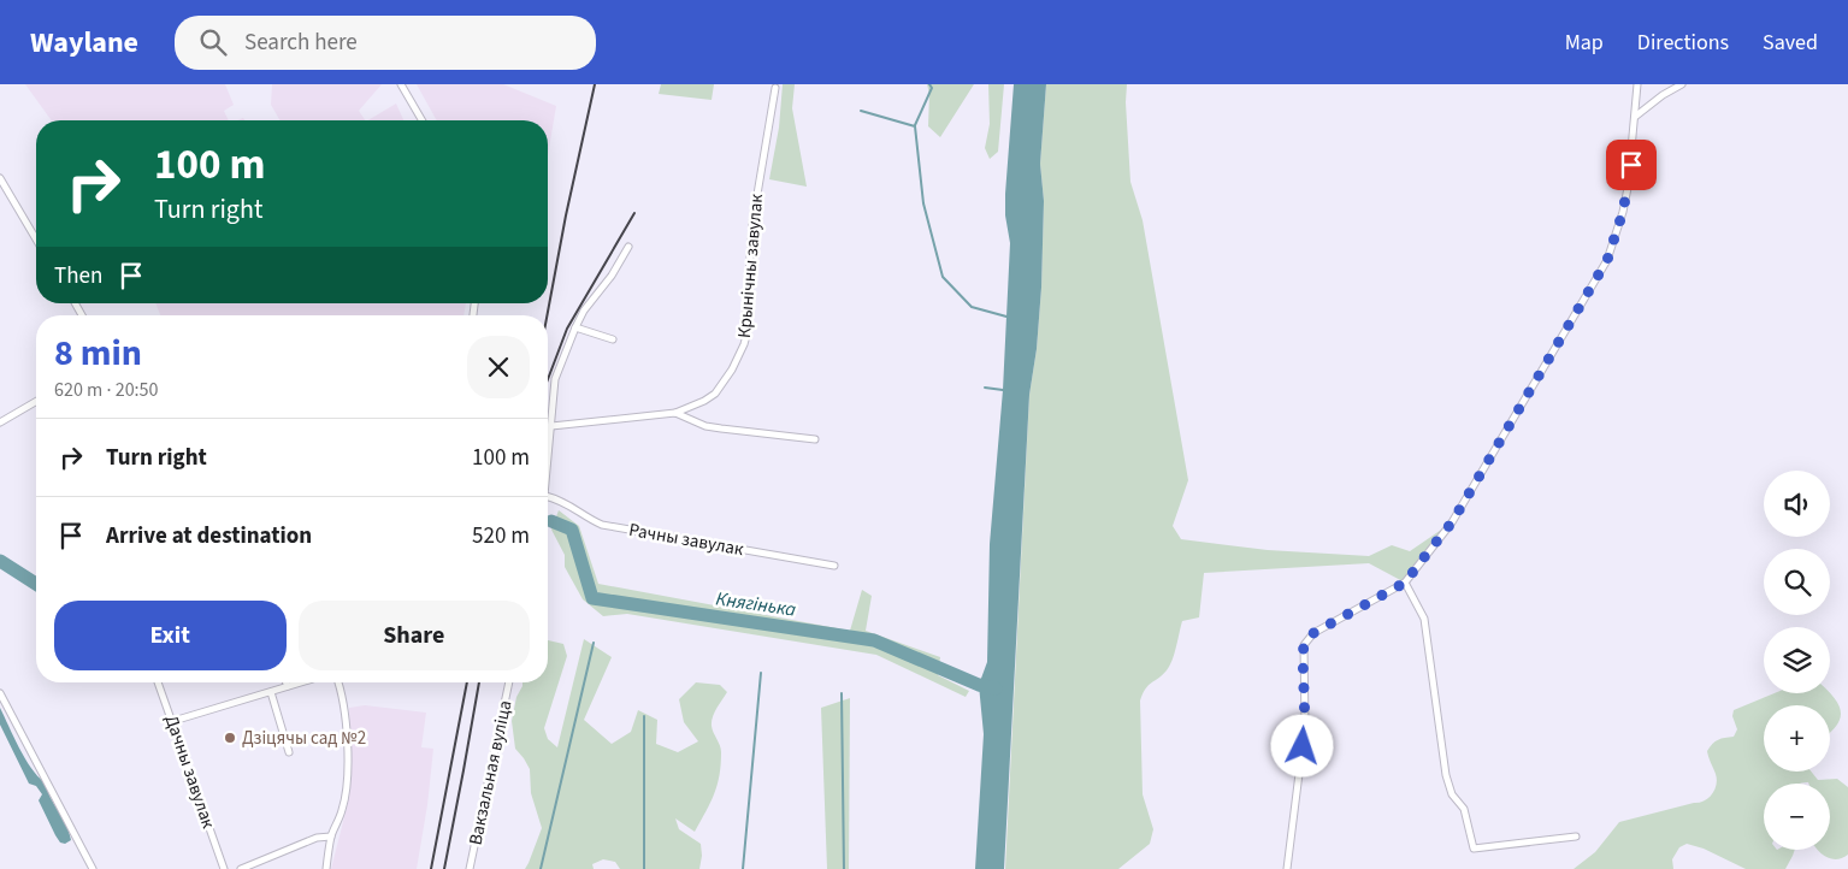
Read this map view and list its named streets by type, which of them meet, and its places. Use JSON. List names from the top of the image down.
{
  "streets": {
    "street": [
      "Крынічны завулак",
      "Рачны завулак",
      "Дачны завулак",
      "Вакзальная вуліца"
    ]
  },
  "water": ["Княгінька"],
  "places": ["Дзіцячы сад №2"],
  "page": {
    "header": "Waylane",
    "search": "Search here",
    "nav": ["Map", "Directions", "Saved"],
    "turn": ["100 m", "Turn right"],
    "then": "Then",
    "heading": ["8 min", "620 m · 20:50"],
    "list": [
      {
        "name": "Turn right",
        "value": "100 m"
      },
      {
        "name": "Arrive at destination",
        "value": "520 m"
      }
    ],
    "map_buttons": ["+", "−"],
    "buttons": ["Exit", "Share"]
  }
}
